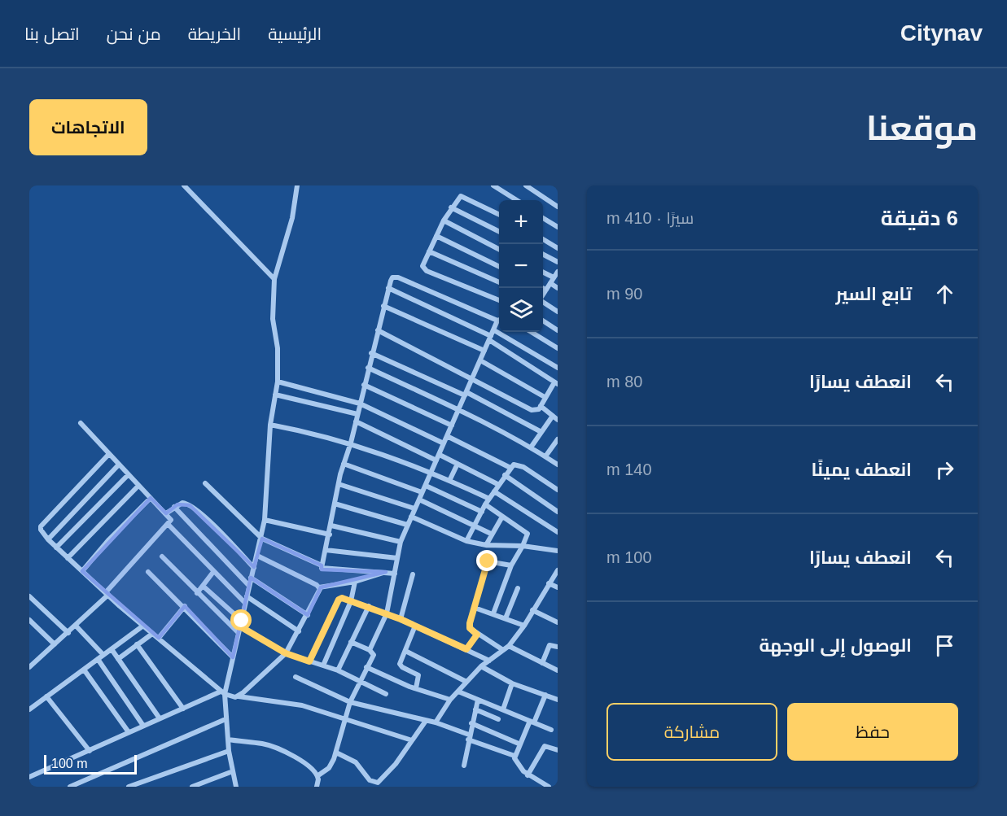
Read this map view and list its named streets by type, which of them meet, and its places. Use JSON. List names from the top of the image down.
{
  "scale_bar": "100 m",
  "page": {
    "header": "Citynav",
    "nav": [
      "الرئيسية",
      "الخريطة",
      "من نحن",
      "اتصل بنا"
    ],
    "title": "موقعنا",
    "buttons": [
      "الاتجاهات",
      ["حفظ", "مشاركة"]
    ],
    "heading": ["6 دقيقة", "سيرًا · 410 m"],
    "map_buttons": ["+", "−"],
    "list": [
      ["تابع السير", "90 m"],
      ["انعطف يسارًا", "80 m"],
      ["انعطف يمينًا", "140 m"],
      ["انعطف يسارًا", "100 m"],
      "الوصول إلى الوجهة"
    ],
    "scale": "100 m"
  }
}
